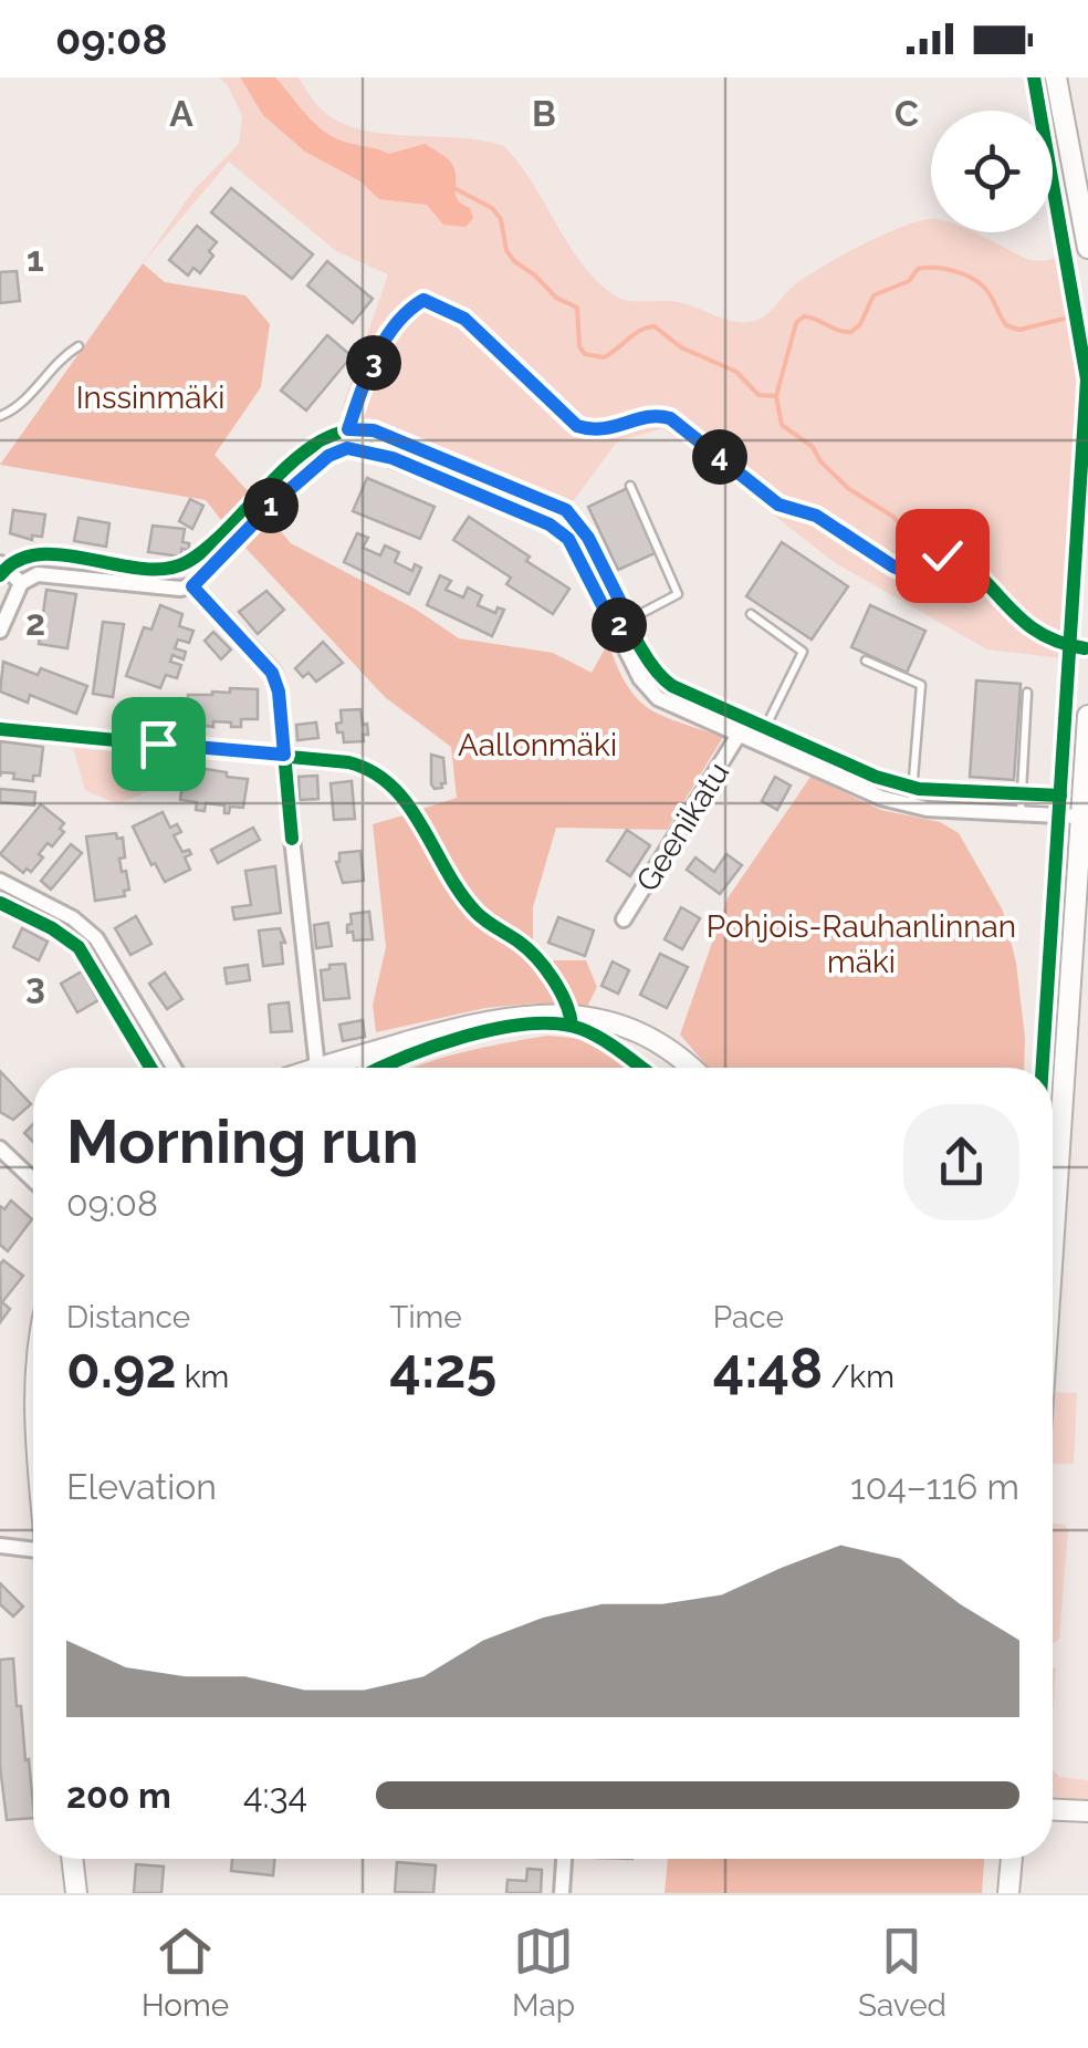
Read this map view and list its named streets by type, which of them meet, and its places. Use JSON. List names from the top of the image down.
{
  "streets": {
    "street": ["Geenikatu"]
  },
  "parks": ["Inssinmäki", "Aallonmäki", "Pohjois-Rauhanlinnan mäki"],
  "page": {
    "status": "09:08",
    "pins": [
      "3",
      "4",
      "1",
      "2"
    ],
    "heading": ["Morning run", "09:08"],
    "stats": [
      ["Distance", "0.92 km"],
      ["Time", "4:25"],
      ["Pace", "4:48 /km"]
    ],
    "chart": ["Elevation", "104–116 m"],
    "list": [
      {
        "name": "200 m",
        "note": "4:34"
      }
    ],
    "tabs": ["Home", "Map", "Saved"]
  },
  "grid": {
    "columns": ["A", "B", "C"],
    "rows": ["1", "2", "3"]
  }
}
